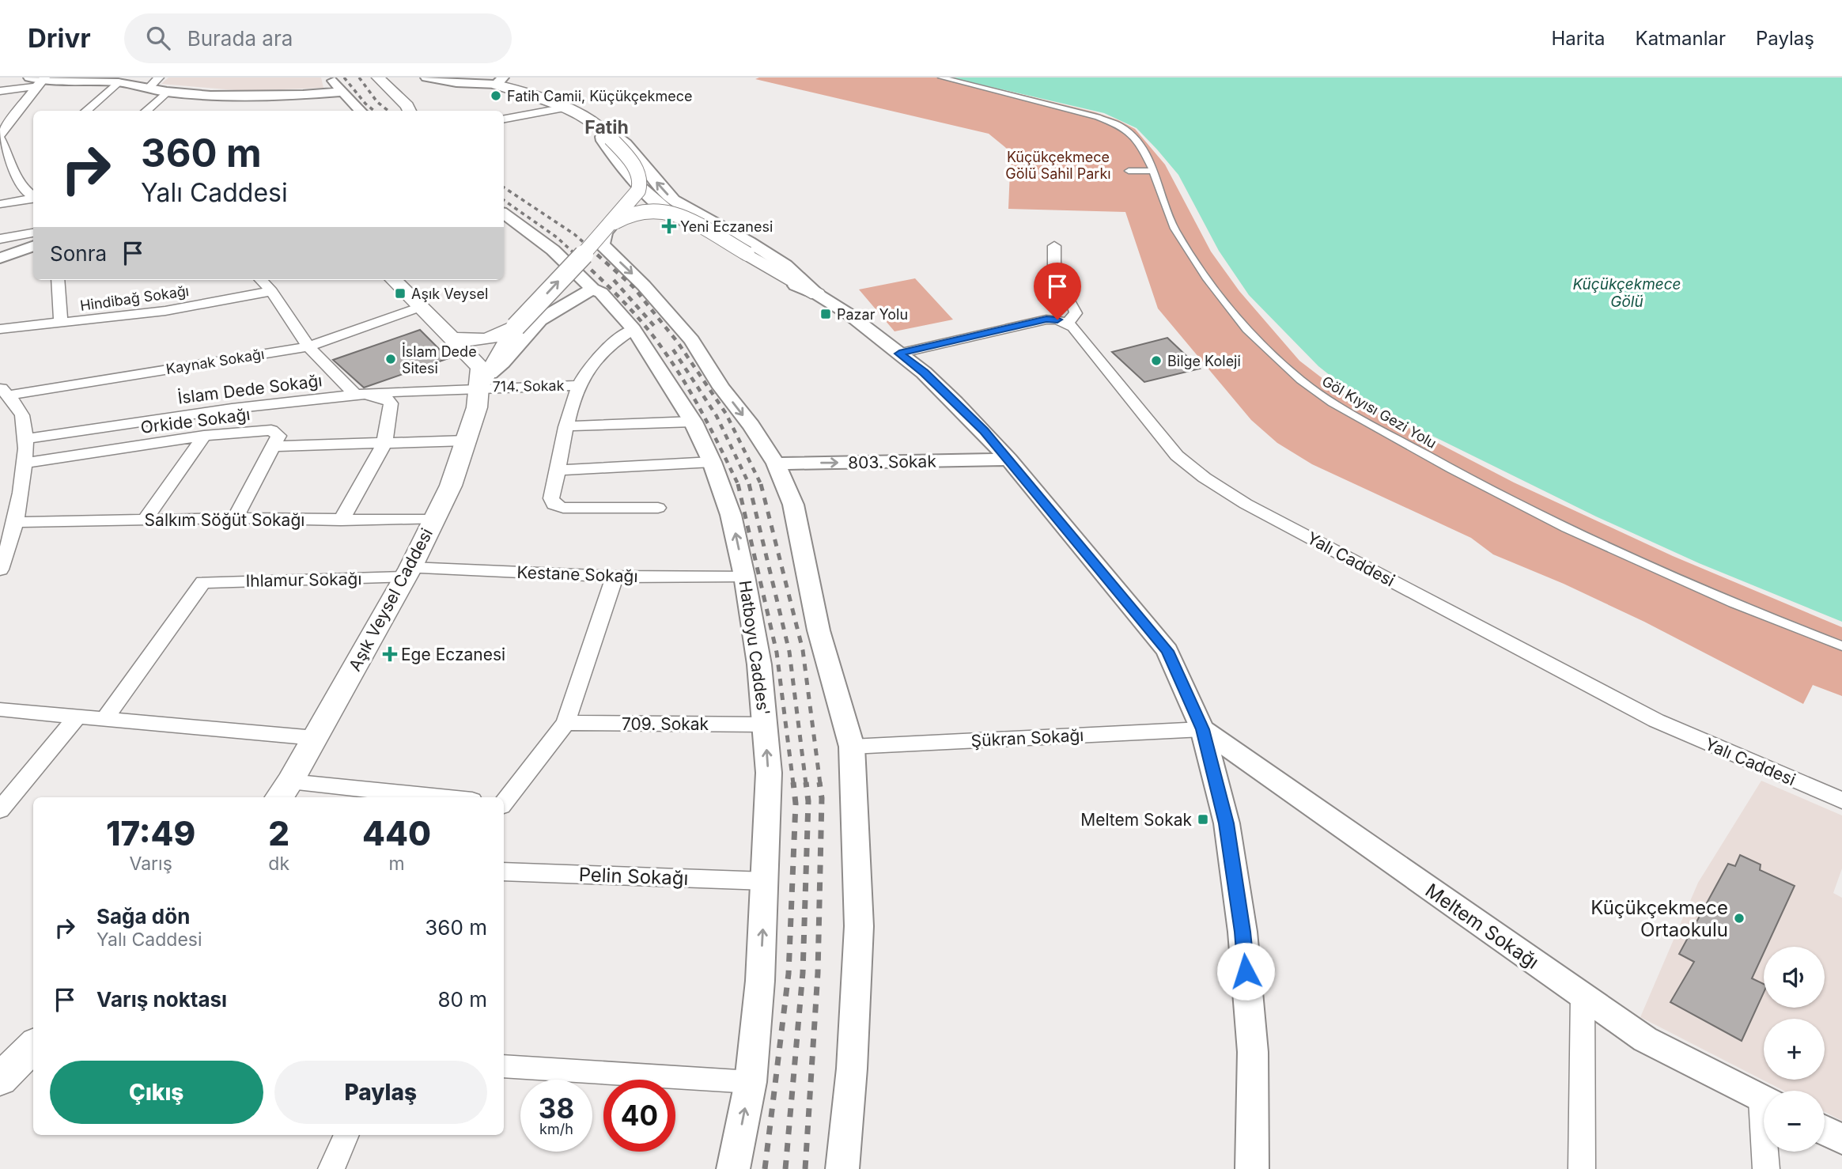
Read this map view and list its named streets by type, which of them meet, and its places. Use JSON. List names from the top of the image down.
{
  "streets": {
    "main road": ["Aşık Veysel Caddesi"],
    "street": [
      "Hindibağ Sokağı",
      "Kaynak Sokağı",
      "714. Sokak",
      "İslam Dede Sokağı",
      "Göl Kıyısı Gezi Yolu",
      "Orkide Sokağı",
      "803. Sokak",
      "Salkım Söğüt Sokağı",
      "Yalı Caddesi",
      "Kestane Sokağı",
      "Ihlamur Sokağı",
      "Hatboyu Caddes'",
      "709. Sokak",
      "Şükran Sokağı",
      "Pelin Sokağı",
      "Meltem Sokağı"
    ]
  },
  "crossings": [
    ["714. Sokak", "İslam Dede Sokağı"],
    ["714. Sokak", "Aşık Veysel Caddesi"],
    ["İslam Dede Sokağı", "Aşık Veysel Caddesi"],
    ["Salkım Söğüt Sokağı", "Aşık Veysel Caddesi"],
    ["Kestane Sokağı", "Ihlamur Sokağı"],
    ["Kestane Sokağı", "Aşık Veysel Caddesi"],
    ["Kestane Sokağı", "Hatboyu Caddes'"],
    ["Ihlamur Sokağı", "Aşık Veysel Caddesi"],
    ["Hatboyu Caddes'", "709. Sokak"],
    ["Hatboyu Caddes'", "Pelin Sokağı"],
    ["Şükran Sokağı", "Meltem Sokağı"]
  ],
  "districts": ["Fatih"],
  "water": ["Küçükçekmece Gölü"],
  "parks": ["Küçükçekmece Gölü Sahil Parkı"],
  "places": {
    "other": [
      "Fatih Camii, Küçükçekmece",
      "İslam Dede Sitesi",
      "Bilge Koleji",
      "Küçükçekmece Ortaokulu"
    ],
    "health": ["Yeni Eczanesi", "Ege Eczanesi"],
    "transit": ["Aşık Veysel", "Pazar Yolu", "Meltem Sokak"]
  },
  "page": {
    "header": "Drivr",
    "search": "Burada ara",
    "nav": ["Harita", "Katmanlar", "Paylaş"],
    "turn": ["360 m", "Yalı Caddesi"],
    "then": "Sonra",
    "eta": [
      "17:49",
      "Varış",
      "2",
      "dk",
      "440",
      "m"
    ],
    "list": [
      {
        "name": "Sağa dön",
        "note": "Yalı Caddesi",
        "value": "360 m"
      },
      {
        "name": "Varış noktası",
        "value": "80 m"
      }
    ],
    "map_buttons": ["+", "−"],
    "buttons": ["Çıkış", "Paylaş"],
    "speed": "38 km/h",
    "limit": "40"
  }
}
